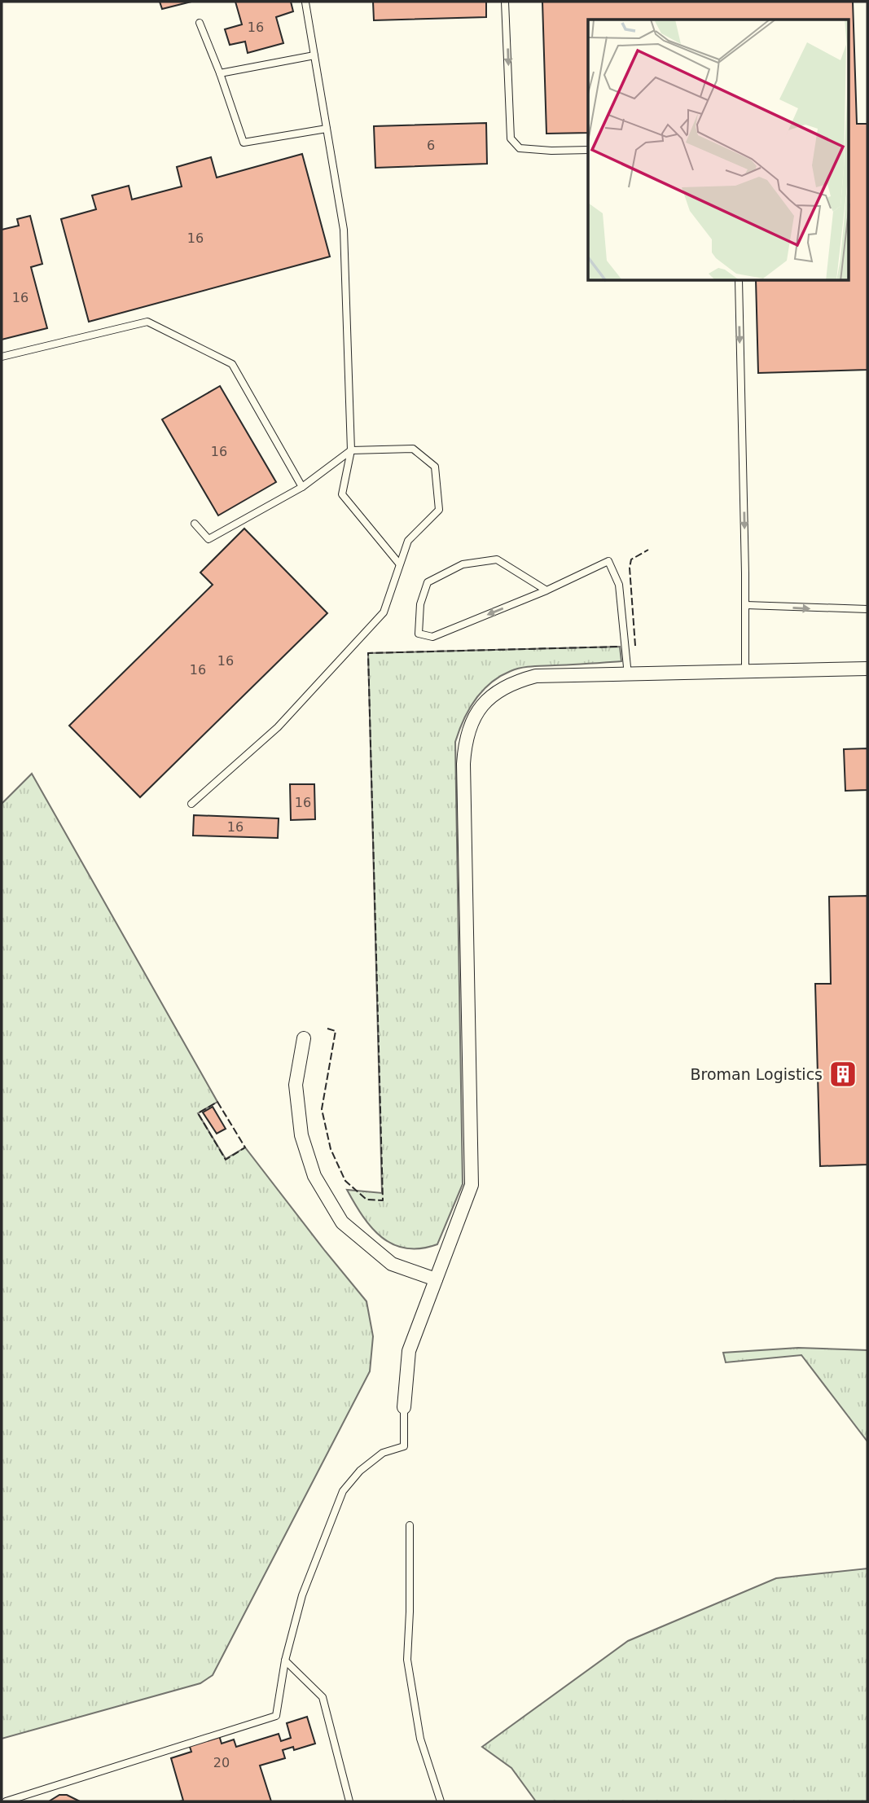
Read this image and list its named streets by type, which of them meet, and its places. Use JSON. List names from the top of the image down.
{
  "places": {
    "building": ["Broman Logistics"]
  },
  "house_numbers": [
    "16",
    "6",
    "16",
    "16",
    "16",
    "16",
    "16",
    "16",
    "16",
    "20"
  ]
}
